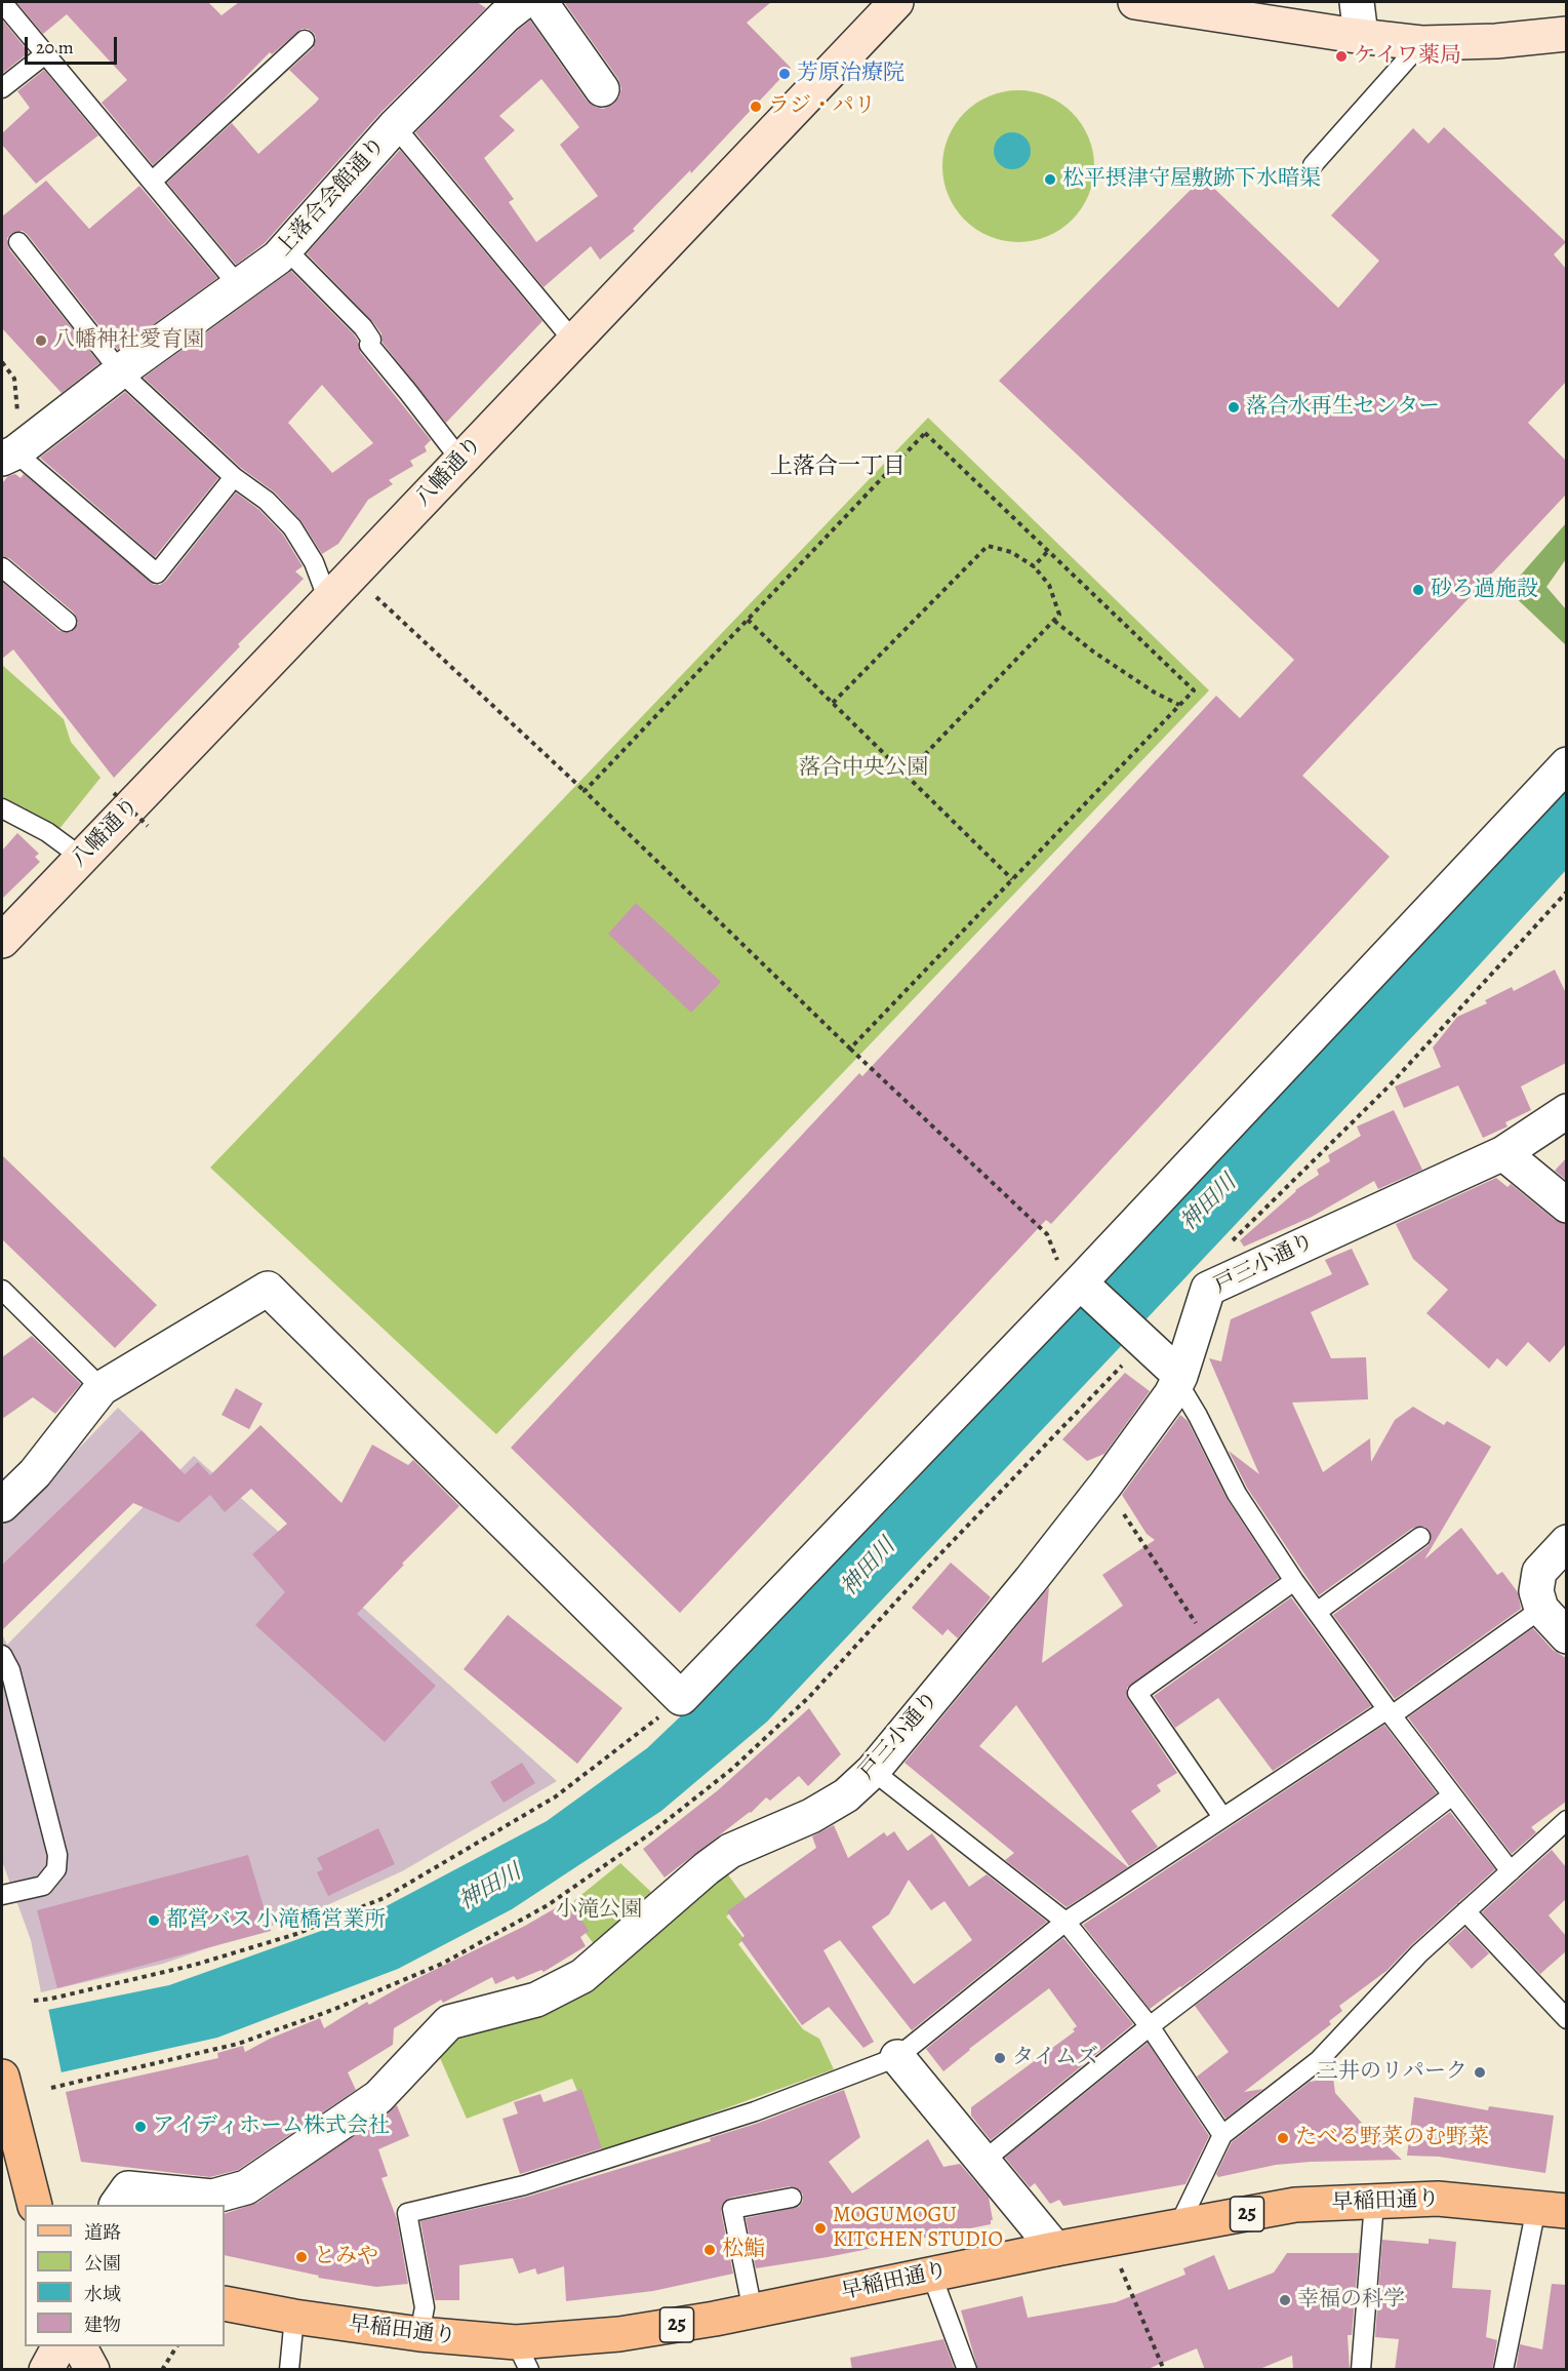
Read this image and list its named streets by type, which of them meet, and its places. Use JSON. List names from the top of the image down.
{
  "streets": {
    "main road": ["早稲田通り", "25"],
    "street": ["上落合会館通り", "八幡通り", "戸三小通り"]
  },
  "districts": ["上落合一丁目"],
  "water": ["神田川"],
  "parks": ["落合中央公園", "小滝公園"],
  "places": [
    "ケイワ薬局",
    "芳原治療院",
    "ラジ・パリ",
    "松平摂津守屋敷跡下水暗渠",
    "八幡神社愛育園",
    "落合水再生センター",
    "砂ろ過施設",
    "都営バス 小滝橋営業所",
    "タイムズ",
    "三井のリパーク",
    "アイディホーム株式会社",
    "たべる野菜のむ野菜",
    "MOGUMOGU KITCHEN STUDIO",
    "松鮨",
    "とみや",
    "幸福の科学"
  ],
  "legend": [
    "道路",
    "公園",
    "水域",
    "建物"
  ],
  "scale_bar": "20 m"
}
